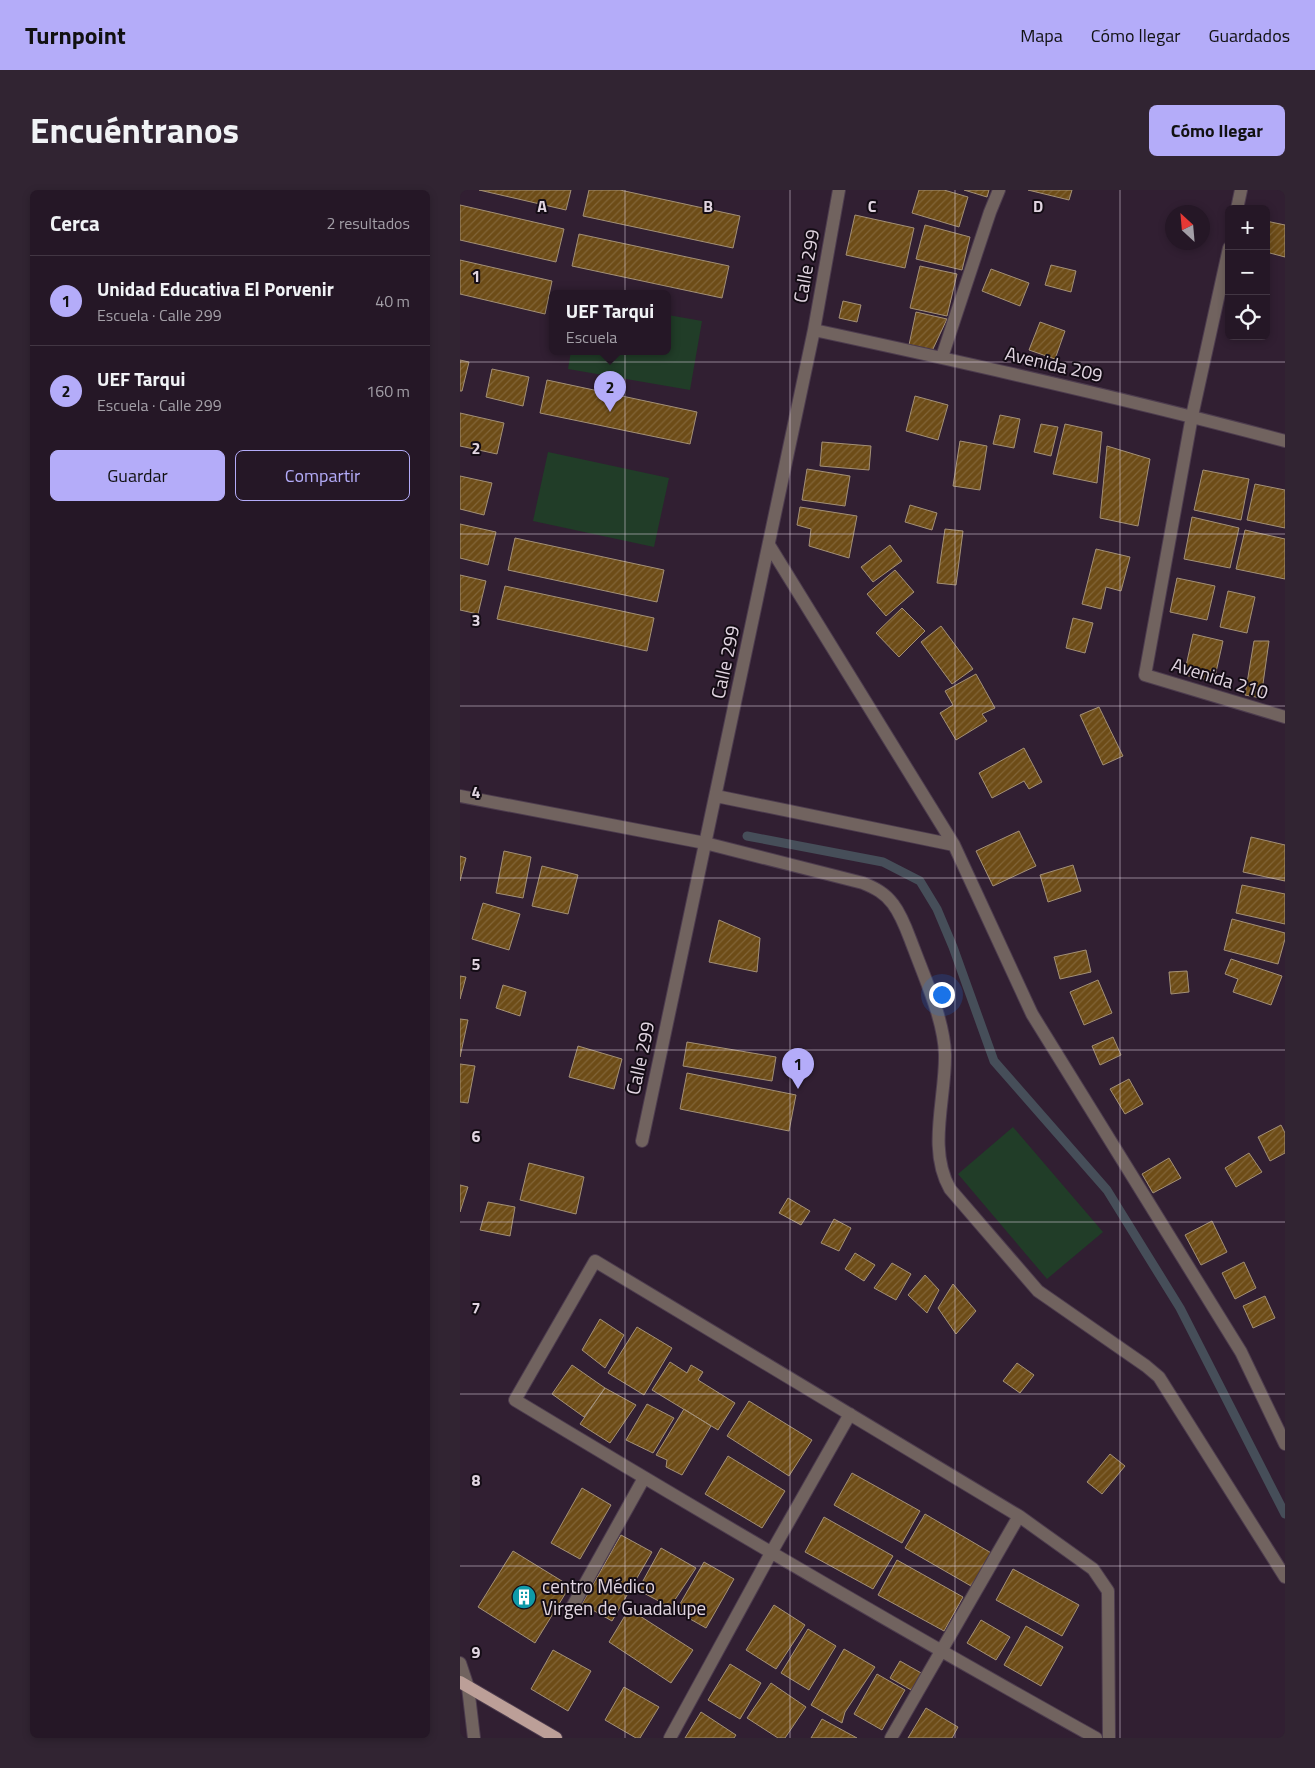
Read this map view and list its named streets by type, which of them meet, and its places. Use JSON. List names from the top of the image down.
{
  "streets": {
    "street": ["Calle 299", "Avenida 209", "Avenida 210"]
  },
  "crossings": [
    ["Calle 299", "Avenida 209"],
    ["Avenida 209", "Avenida 210"]
  ],
  "places": {
    "building": ["centro Médico Virgen de Guadalupe"]
  },
  "north": "top left",
  "page": {
    "header": "Turnpoint",
    "nav": ["Mapa", "Cómo llegar", "Guardados"],
    "title": "Encuéntranos",
    "buttons": [
      "Cómo llegar",
      ["Guardar", "Compartir"]
    ],
    "heading": ["Cerca", "2 resultados"],
    "map_buttons": ["+", "−"],
    "list": [
      {
        "mark": "1",
        "name": "Unidad Educativa El Porvenir",
        "note": "Escuela · Calle 299",
        "value": "40 m"
      },
      {
        "mark": "2",
        "name": "UEF Tarqui",
        "note": "Escuela · Calle 299",
        "value": "160 m"
      }
    ],
    "popup": ["UEF Tarqui", "Escuela"],
    "pins": ["2", "1"]
  },
  "grid": {
    "columns": [
      "A",
      "B",
      "C",
      "D"
    ],
    "rows": [
      "1",
      "2",
      "3",
      "4",
      "5",
      "6",
      "7",
      "8",
      "9"
    ]
  }
}
